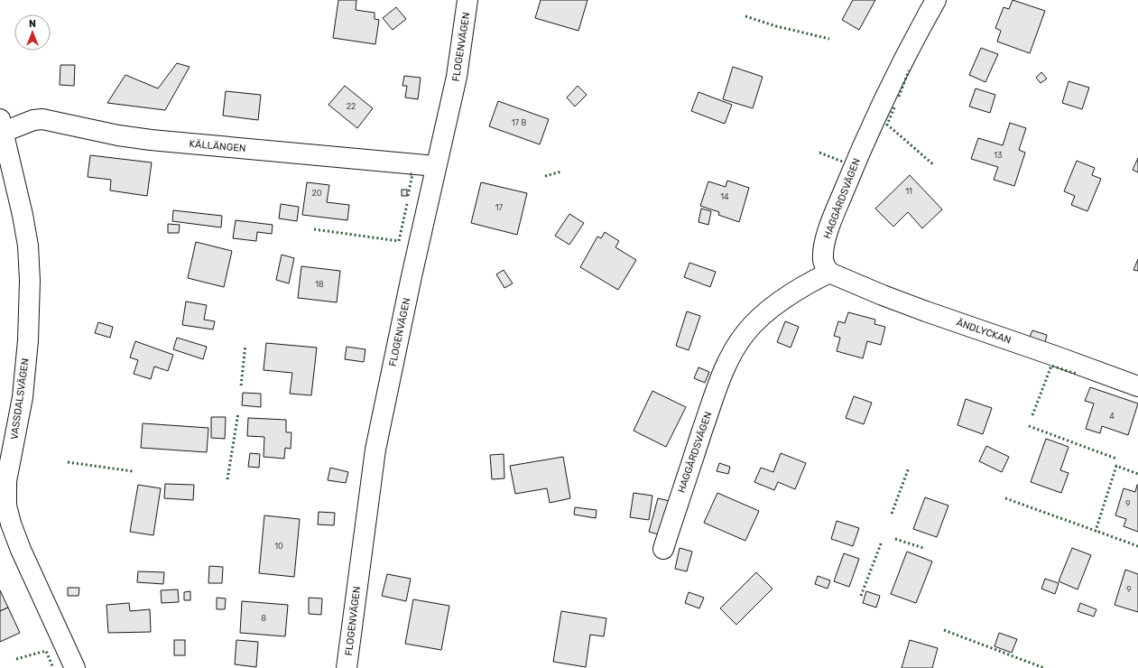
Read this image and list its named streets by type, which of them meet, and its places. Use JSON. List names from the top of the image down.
{
  "streets": {
    "street": [
      "FLOGENVÄGEN",
      "KÄLLÄNGEN",
      "HAGGÅRDSVÄGEN",
      "ÄNDLYCKAN",
      "VASSDALSVÄGEN"
    ]
  },
  "crossings": [
    ["FLOGENVÄGEN", "KÄLLÄNGEN"],
    ["KÄLLÄNGEN", "VASSDALSVÄGEN"],
    ["HAGGÅRDSVÄGEN", "ÄNDLYCKAN"]
  ],
  "house_numbers": [
    "22",
    "17 B",
    "13",
    "11",
    "20",
    "14",
    "17",
    "18",
    "4",
    "9",
    "10",
    "9",
    "8"
  ],
  "north": "top"
}
